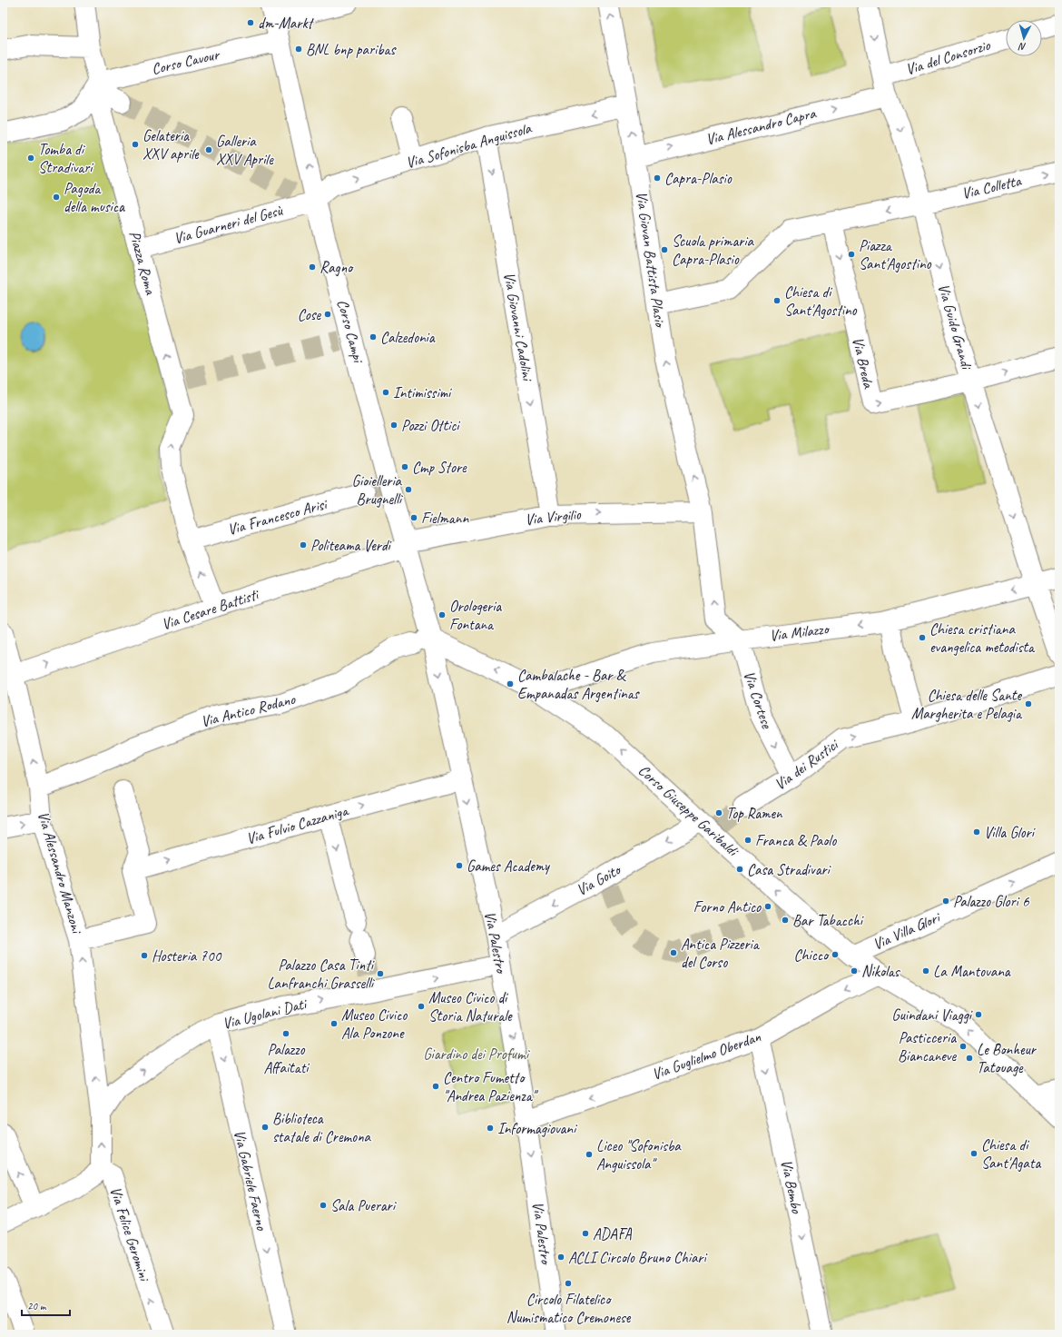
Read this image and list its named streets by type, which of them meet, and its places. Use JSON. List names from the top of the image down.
{
  "streets": {
    "street": [
      "Via del Consorzio",
      "Corso Cavour",
      "Via Alessandro Capra",
      "Via Sofonisba Anguissola",
      "Via Colletta",
      "Via Guarneri del Gesù",
      "Via Giovan Battista Plasio",
      "Piazza Roma",
      "Via Giovanni Cadolini",
      "Via Guido Grandi",
      "Corso Campi",
      "Via Breda",
      "Via Francesco Arisi",
      "Via Virgilio",
      "Via Cesare Battisti",
      "Via Milazzo",
      "Via Cortese",
      "Via Antico Rodano",
      "Via dei Rustici",
      "Corso Giuseppe Garibaldi",
      "Via Fulvio Cazzaniga",
      "Via Alessandro Manzoni",
      "Via Goito",
      "Via Villa Glori",
      "Via Palestro",
      "Via Ugolani Dati",
      "Via Guglielmo Oberdan",
      "Via Gabriele Faerno",
      "Via Bembo",
      "Via Felice Geromini"
    ]
  },
  "crossings": [
    ["Via del Consorzio", "Via Guido Grandi"],
    ["Corso Cavour", "Piazza Roma"],
    ["Corso Cavour", "Corso Campi"],
    ["Via Alessandro Capra", "Via Giovan Battista Plasio"],
    ["Via Alessandro Capra", "Via Guido Grandi"],
    ["Via Sofonisba Anguissola", "Via Guarneri del Gesù"],
    ["Via Sofonisba Anguissola", "Via Giovan Battista Plasio"],
    ["Via Sofonisba Anguissola", "Via Giovanni Cadolini"],
    ["Via Sofonisba Anguissola", "Corso Campi"],
    ["Via Colletta", "Via Guido Grandi"],
    ["Via Guarneri del Gesù", "Piazza Roma"],
    ["Via Guarneri del Gesù", "Corso Campi"],
    ["Via Giovan Battista Plasio", "Via Virgilio"],
    ["Via Giovan Battista Plasio", "Via Milazzo"],
    ["Via Giovan Battista Plasio", "Via Cortese"],
    ["Piazza Roma", "Via Francesco Arisi"],
    ["Via Giovanni Cadolini", "Via Virgilio"],
    ["Via Guido Grandi", "Via Breda"],
    ["Via Guido Grandi", "Via Milazzo"],
    ["Corso Campi", "Via Francesco Arisi"],
    ["Corso Campi", "Via Virgilio"],
    ["Corso Campi", "Via Cesare Battisti"],
    ["Corso Campi", "Via Antico Rodano"],
    ["Corso Campi", "Corso Giuseppe Garibaldi"],
    ["Corso Campi", "Via Palestro"],
    ["Via Virgilio", "Via Cesare Battisti"],
    ["Via Cesare Battisti", "Via Alessandro Manzoni"],
    ["Via Milazzo", "Via Cortese"],
    ["Via Milazzo", "Corso Giuseppe Garibaldi"],
    ["Via Cortese", "Via dei Rustici"],
    ["Via Antico Rodano", "Corso Giuseppe Garibaldi"],
    ["Via Antico Rodano", "Via Alessandro Manzoni"],
    ["Via Antico Rodano", "Via Palestro"],
    ["Corso Giuseppe Garibaldi", "Via Goito"],
    ["Corso Giuseppe Garibaldi", "Via Villa Glori"],
    ["Corso Giuseppe Garibaldi", "Via Palestro"],
    ["Corso Giuseppe Garibaldi", "Via Guglielmo Oberdan"],
    ["Via Fulvio Cazzaniga", "Via Palestro"],
    ["Via Alessandro Manzoni", "Via Ugolani Dati"],
    ["Via Alessandro Manzoni", "Via Felice Geromini"],
    ["Via Goito", "Via Palestro"],
    ["Via Palestro", "Via Ugolani Dati"],
    ["Via Palestro", "Via Guglielmo Oberdan"],
    ["Via Ugolani Dati", "Via Gabriele Faerno"],
    ["Via Ugolani Dati", "Via Felice Geromini"],
    ["Via Guglielmo Oberdan", "Via Bembo"]
  ],
  "one_way": [
    "Via Colletta",
    "Via Giovan Battista Plasio",
    "Piazza Roma",
    "Via Giovanni Cadolini",
    "Via Guido Grandi",
    "Via Virgilio",
    "Via Cesare Battisti",
    "Via Milazzo",
    "Via dei Rustici",
    "Corso Giuseppe Garibaldi",
    "Via Fulvio Cazzaniga",
    "Via Alessandro Manzoni",
    "Via Goito",
    "Via Villa Glori",
    "Via Palestro",
    "Via Ugolani Dati",
    "Via Guglielmo Oberdan",
    "Via Gabriele Faerno",
    "Via Bembo"
  ],
  "parks": ["Giardino dei Profumi"],
  "places": [
    "dm-Markt",
    "BNL bnp paribas",
    "Gelateria XXV aprile",
    "Galleria XXV Aprile",
    "Tomba di Stradivari",
    "Capra-Plasio",
    "Pagoda della musica",
    "Scuola primaria Capra-Plasio",
    "Piazza Sant'Agostino",
    "Ragno",
    "Chiesa di Sant'Agostino",
    "Cose",
    "Calzedonia",
    "Intimissimi",
    "Pozzi Ottici",
    "Cmp Store",
    "Gioielleria Brugnelli",
    "Fielmann",
    "Politeama Verdi",
    "Orologeria Fontana",
    "Chiesa cristiana evangelica metodista",
    "Cambalache - Bar & Empanadas Argentinas",
    "Chiesa delle Sante Margherita e Pelagia",
    "Top Ramen",
    "Villa Glori",
    "Franca & Paolo",
    "Games Academy",
    "Casa Stradivari",
    "Palazzo Glori 6",
    "Forno Antico",
    "Bar Tabacchi",
    "Antica Pizzeria del Corso",
    "Chicco",
    "Hosteria 700",
    "Nikolas",
    "La Mantovana",
    "Palazzo Casa Tinti Lanfranchi Grasselli",
    "Museo Civico di Storia Naturale",
    "Guindani Viaggi",
    "Museo Civico Ala Ponzone",
    "Palazzo Affaitati",
    "Pasticceria Biancaneve",
    "Le Bonheur Tatouage",
    "Centro Fumetto \"Andrea Pazienza\"",
    "Biblioteca statale di Cremona",
    "Informagiovani",
    "Chiesa di Sant'Agata",
    "Liceo \"Sofonisba Anguissola\"",
    "Sala Puerari",
    "ADAFA",
    "ACLI Circolo Bruno Chiari",
    "Circolo Filatelico Numismatico Cremonese"
  ],
  "scale_bar": "20 m",
  "north": "bottom"
}
